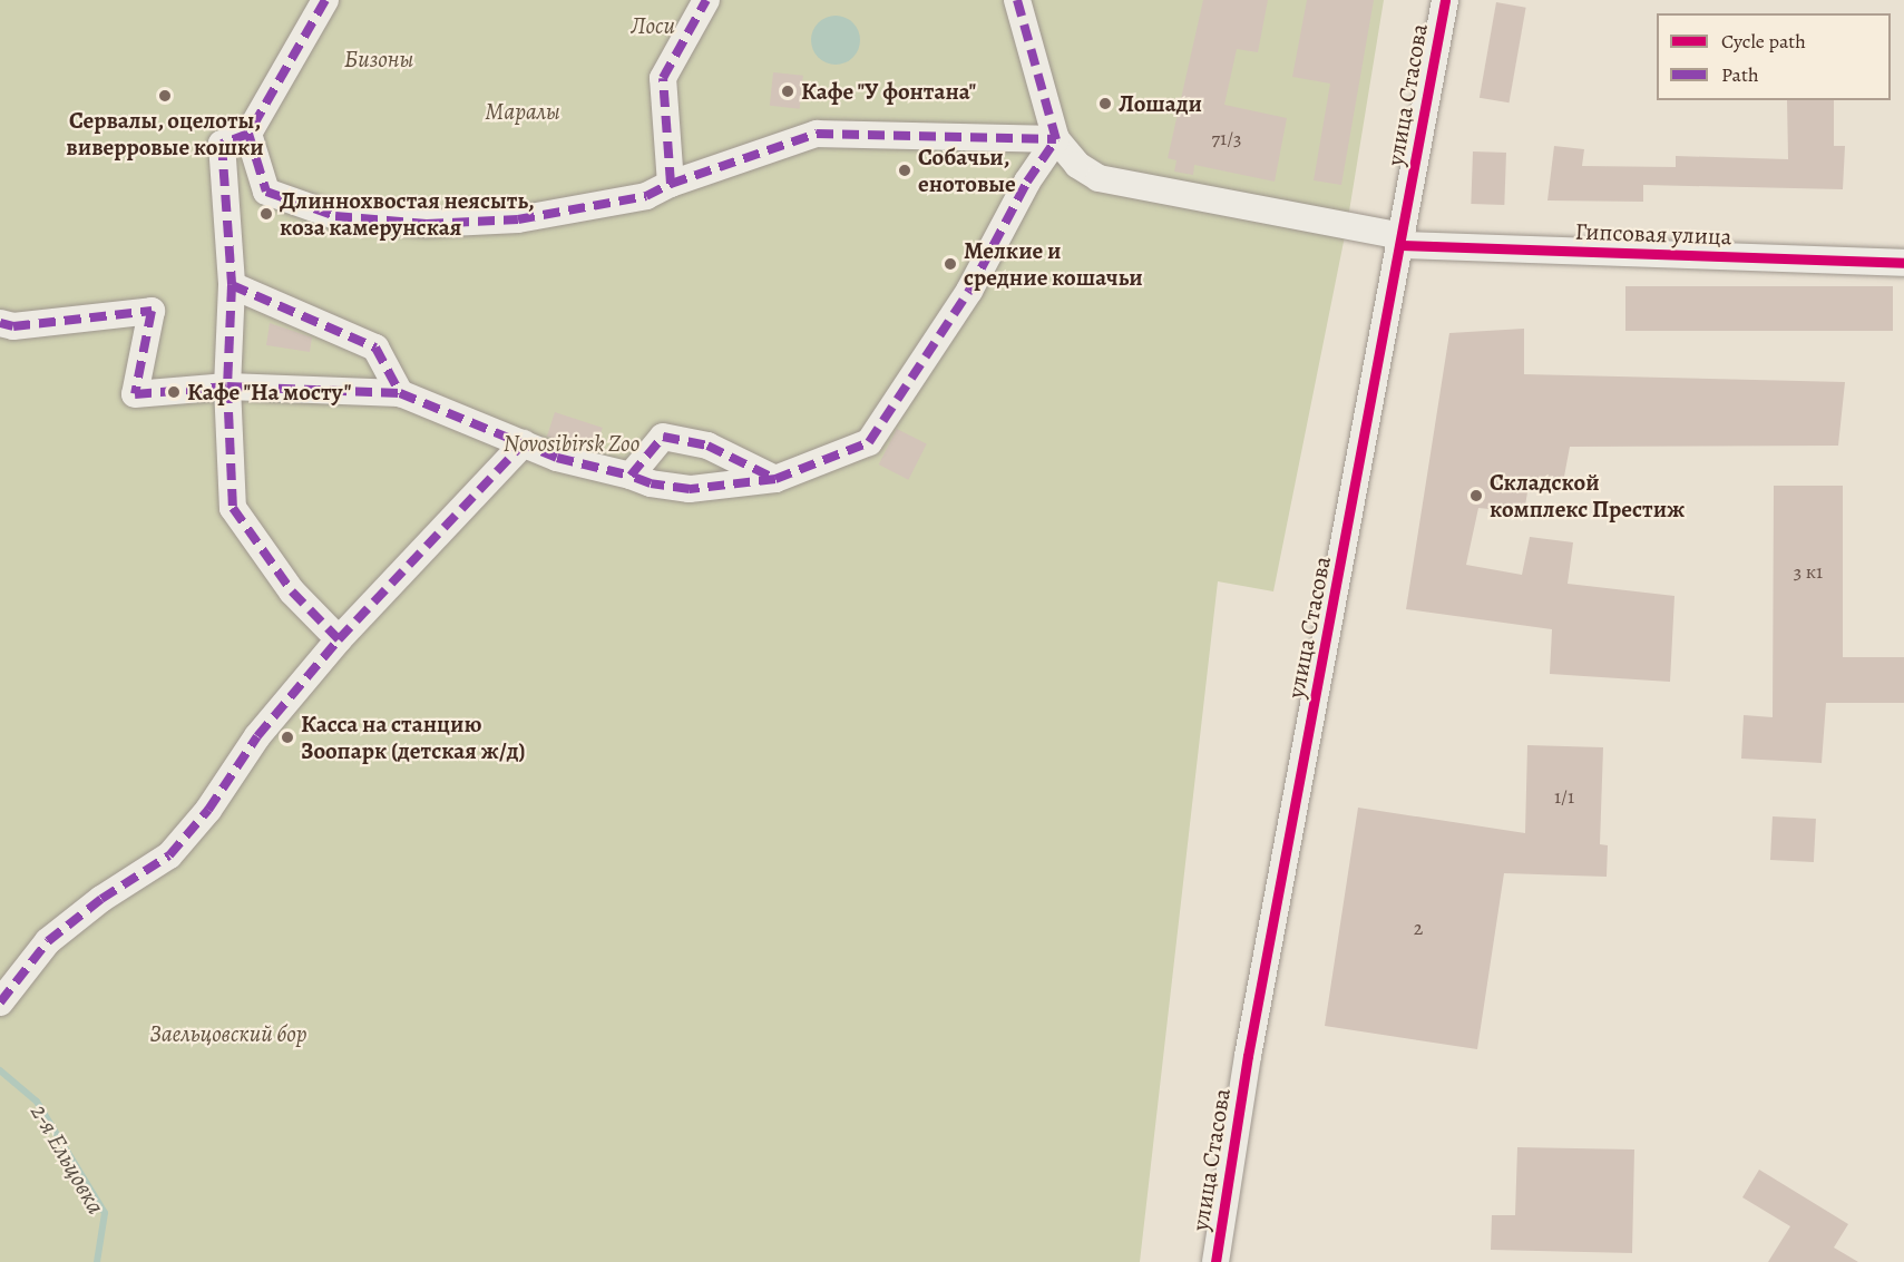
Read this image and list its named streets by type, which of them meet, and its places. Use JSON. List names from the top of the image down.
{
  "streets": {
    "street": ["улица Стасова", "Гипсовая улица"]
  },
  "crossings": [
    ["улица Стасова", "Гипсовая улица"]
  ],
  "water": ["2-я Ельцовка"],
  "parks": [
    "Лоси",
    "Бизоны",
    "Маралы",
    "Novosibirsk Zoo",
    "Заельцовский бор"
  ],
  "places": [
    "Кафе \"У фонтана\"",
    "Сервалы, оцелоты, виверровые кошки",
    "Лошади",
    "Собачьи, енотовые",
    "Длиннохвостая неясыть, коза камерунская",
    "Мелкие и средние кошачьи",
    "Кафе \"На мосту\"",
    "Складской комплекс Престиж",
    "Касса на станцию Зоопарк (детская ж/д)"
  ],
  "house_numbers": [
    "71/3",
    "3 к1",
    "1/1",
    "2"
  ],
  "legend": ["Cycle path", "Path"]
}
